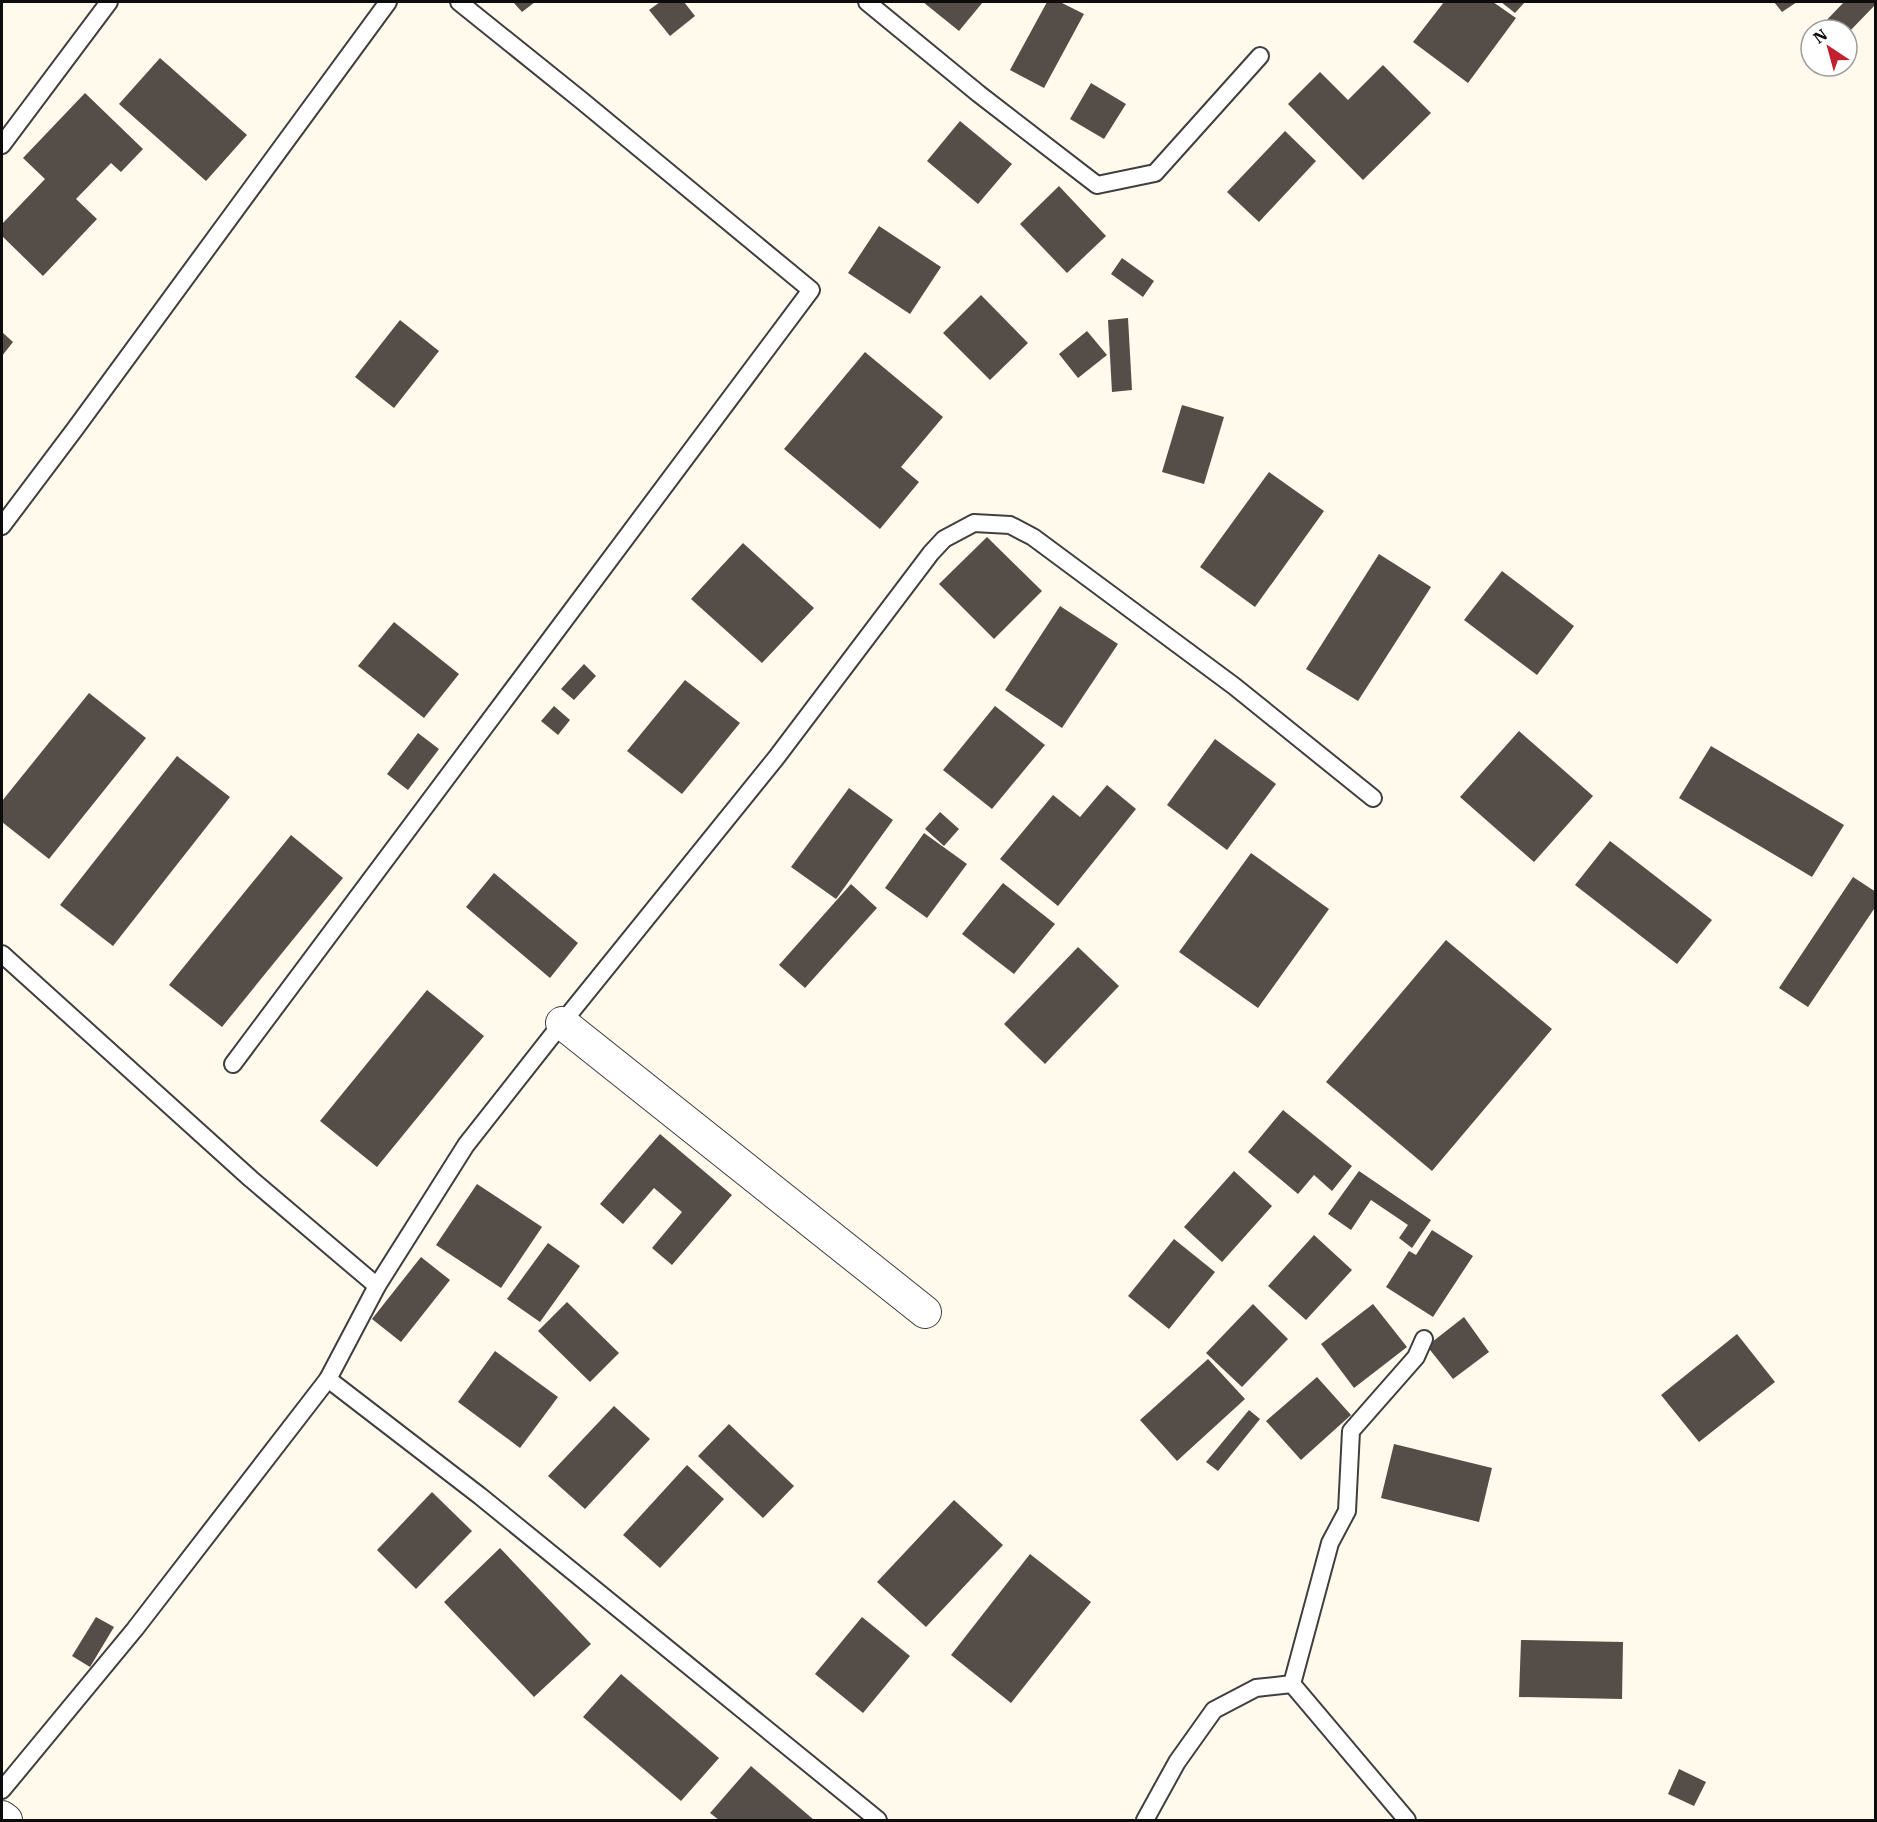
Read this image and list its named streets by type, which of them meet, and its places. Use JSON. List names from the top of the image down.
{
  "north": "top left"
}
